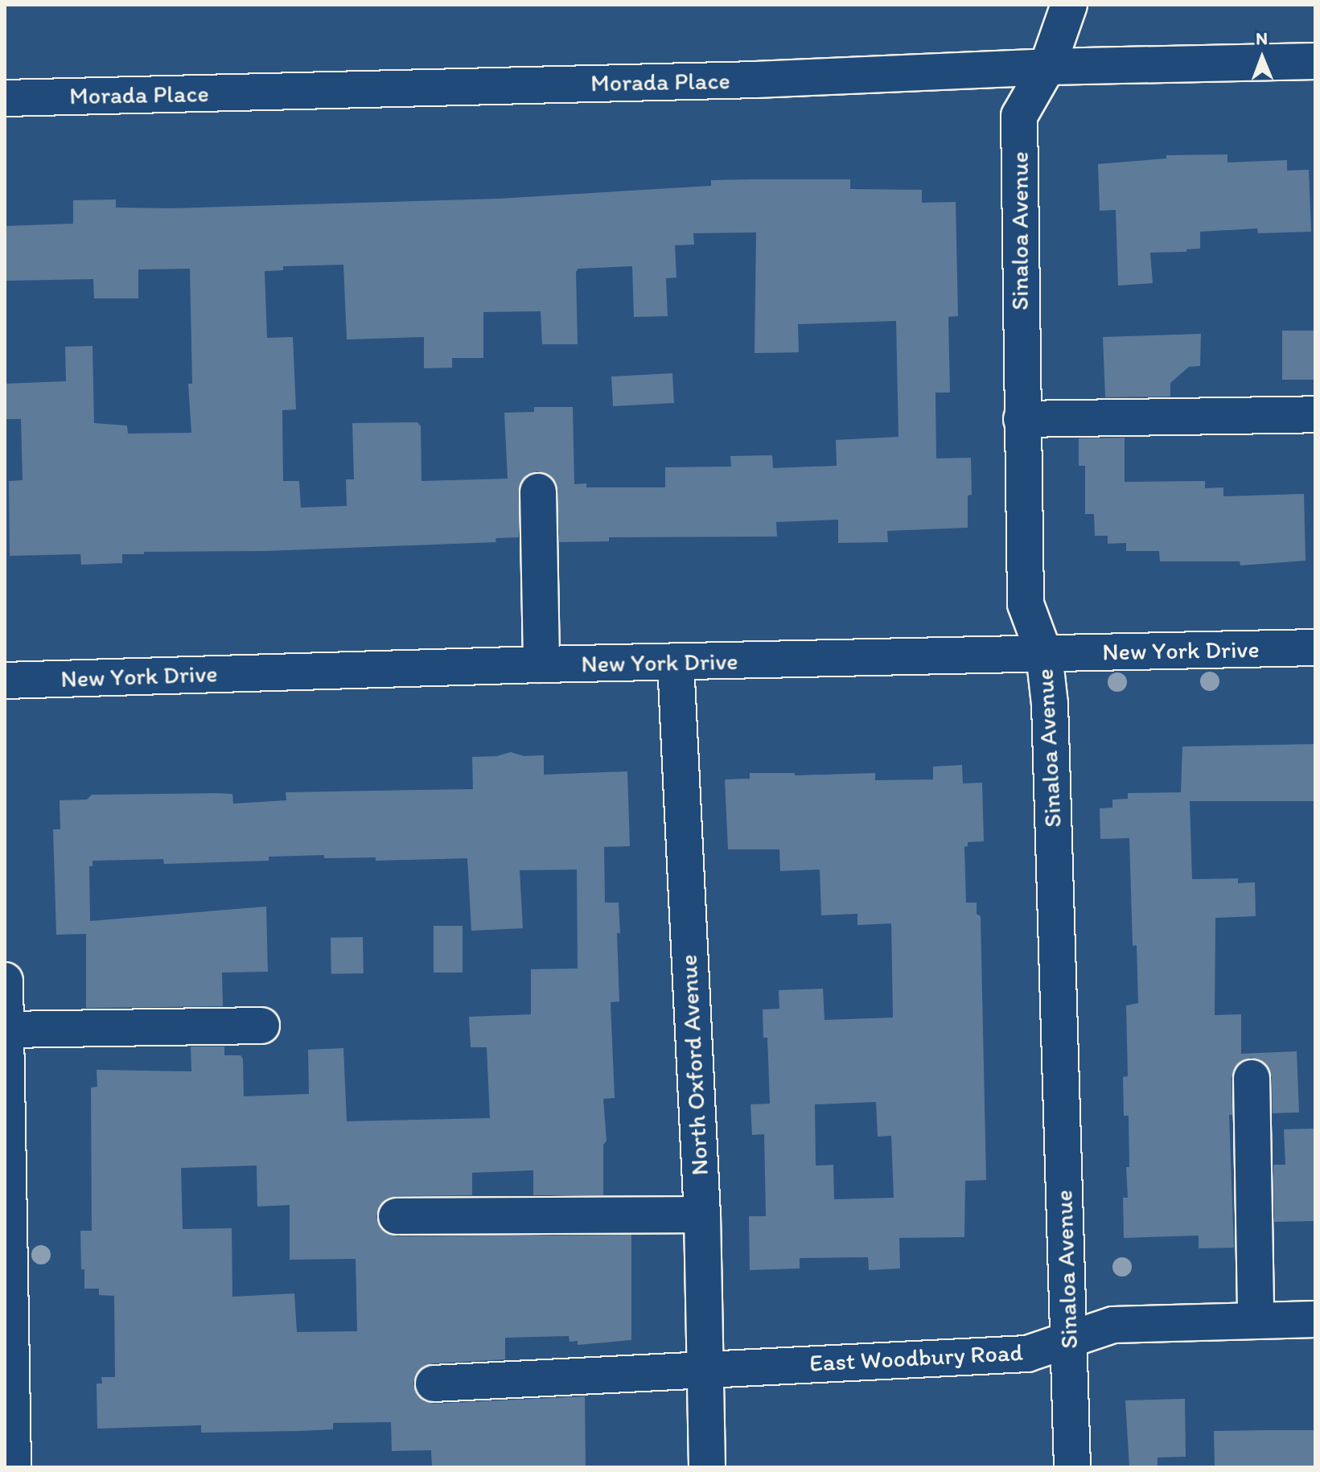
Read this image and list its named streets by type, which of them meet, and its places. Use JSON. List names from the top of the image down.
{
  "streets": {
    "street": [
      "Morada Place",
      "Sinaloa Avenue",
      "New York Drive",
      "North Oxford Avenue",
      "East Woodbury Road"
    ]
  },
  "crossings": [
    ["Morada Place", "Sinaloa Avenue"],
    ["Sinaloa Avenue", "New York Drive"],
    ["Sinaloa Avenue", "East Woodbury Road"],
    ["New York Drive", "North Oxford Avenue"],
    ["North Oxford Avenue", "East Woodbury Road"]
  ],
  "north": "top"
}
